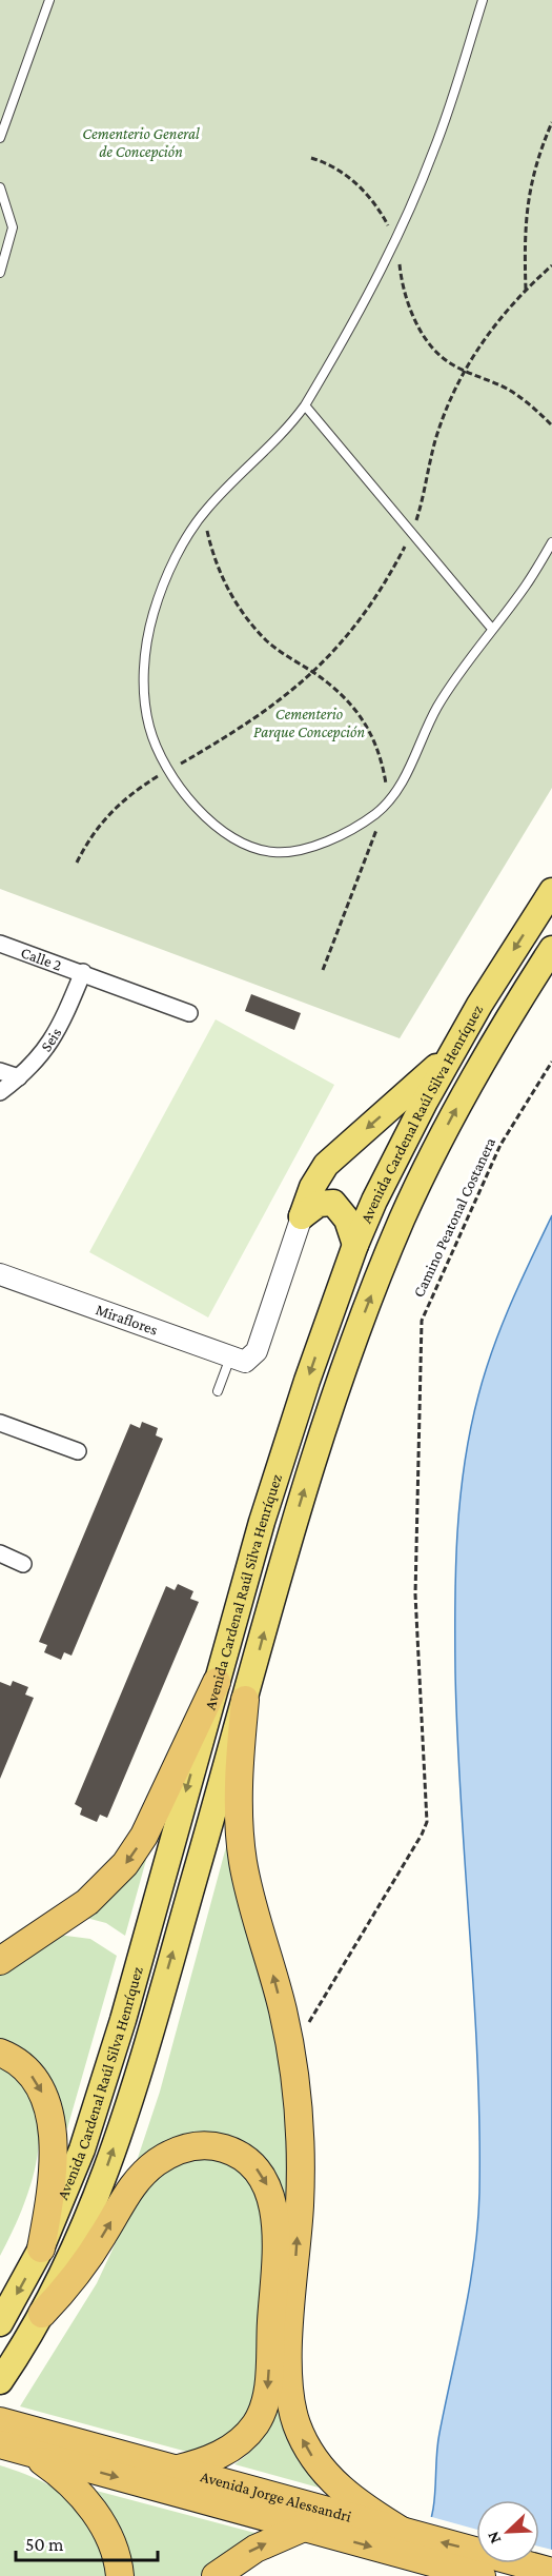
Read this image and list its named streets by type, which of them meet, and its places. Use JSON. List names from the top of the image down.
{
  "streets": {
    "highway": ["Avenida Jorge Alessandri"],
    "main road": ["Avenida Cardenal Raúl Silva Henríquez"],
    "street": ["Calle 2", "Seis", "Miraflores"],
    "path": ["Camino Peatonal Costanera"]
  },
  "crossings": [
    ["Calle 2", "Seis"]
  ],
  "parks": ["Cementerio General de Concepción", "Cementerio Parque Concepción"],
  "scale_bar": "50 m",
  "north": "bottom left"
}
